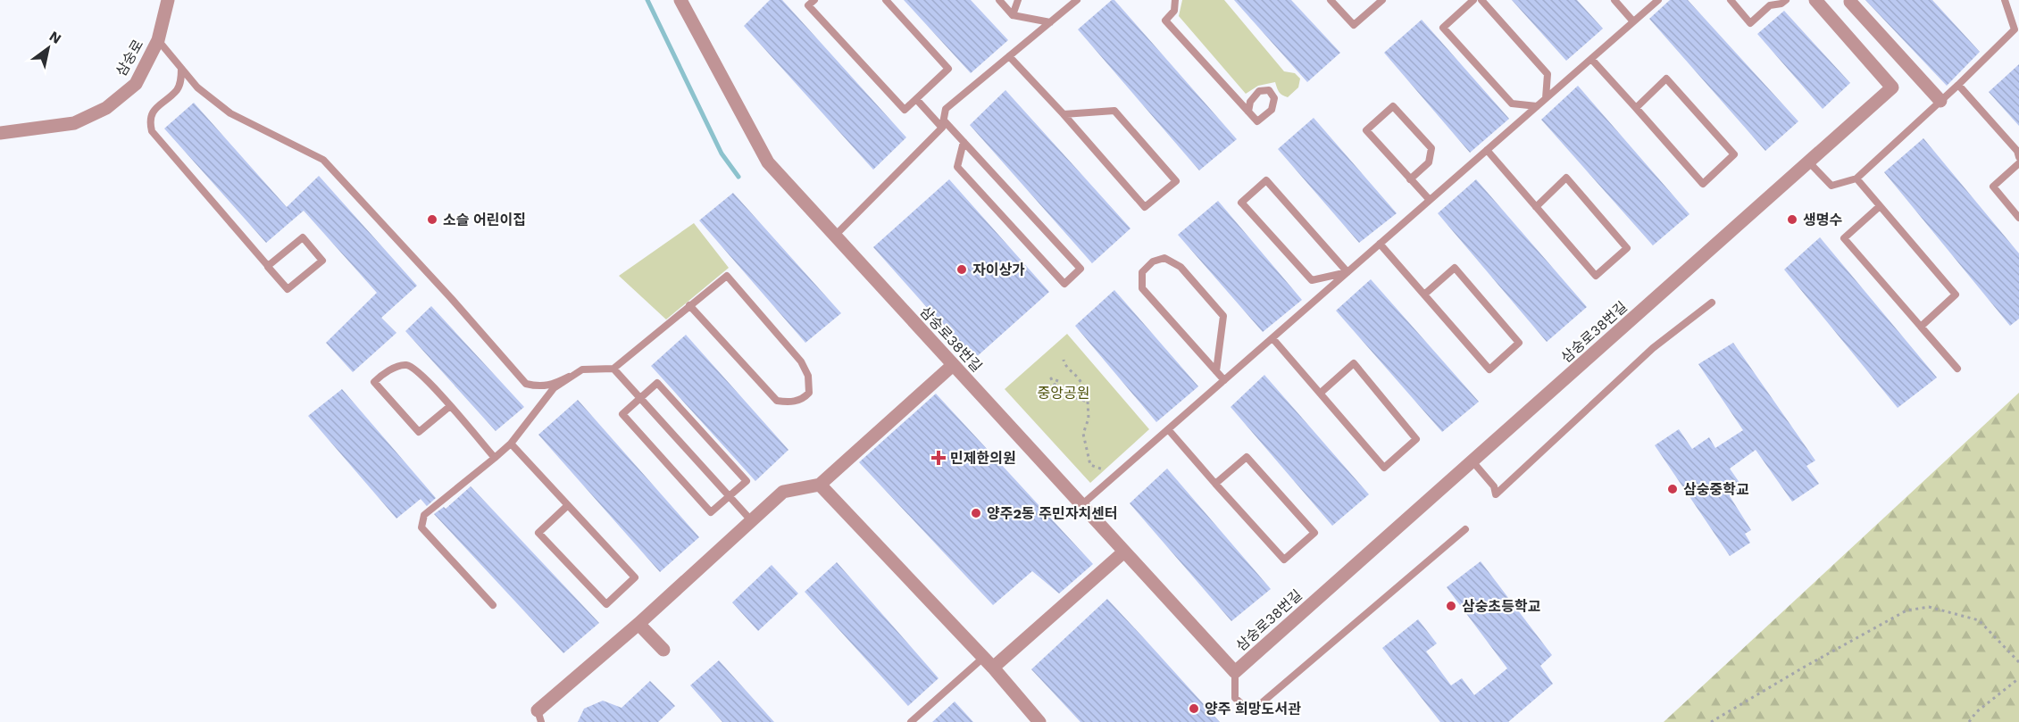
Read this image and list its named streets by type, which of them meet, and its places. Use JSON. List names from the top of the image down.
{
  "streets": {
    "street": ["삼숭로", "삼숭로38번길"]
  },
  "parks": ["중앙공원"],
  "places": {
    "other": [
      "소슬 어린이집",
      "생명수",
      "자이상가",
      "삼숭중학교",
      "양주2동 주민자치센터",
      "삼숭초등학교",
      "양주 희망도서관"
    ],
    "health": ["민제한의원"]
  },
  "north": "top right"
}
